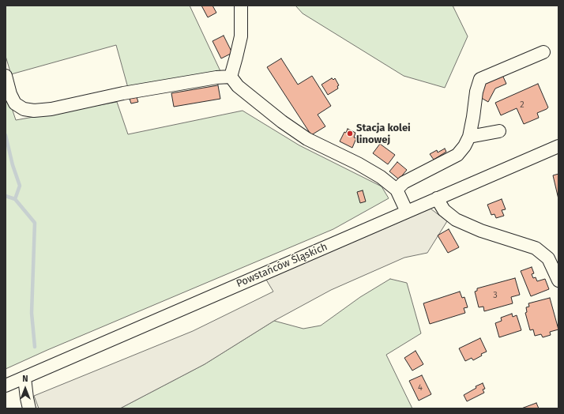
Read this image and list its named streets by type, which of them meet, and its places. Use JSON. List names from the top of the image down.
{
  "streets": {
    "street": ["Powstańców Śląskich"]
  },
  "places": ["Stacja kolei linowej"],
  "house_numbers": ["2", "3", "4"],
  "north": "top"
}
